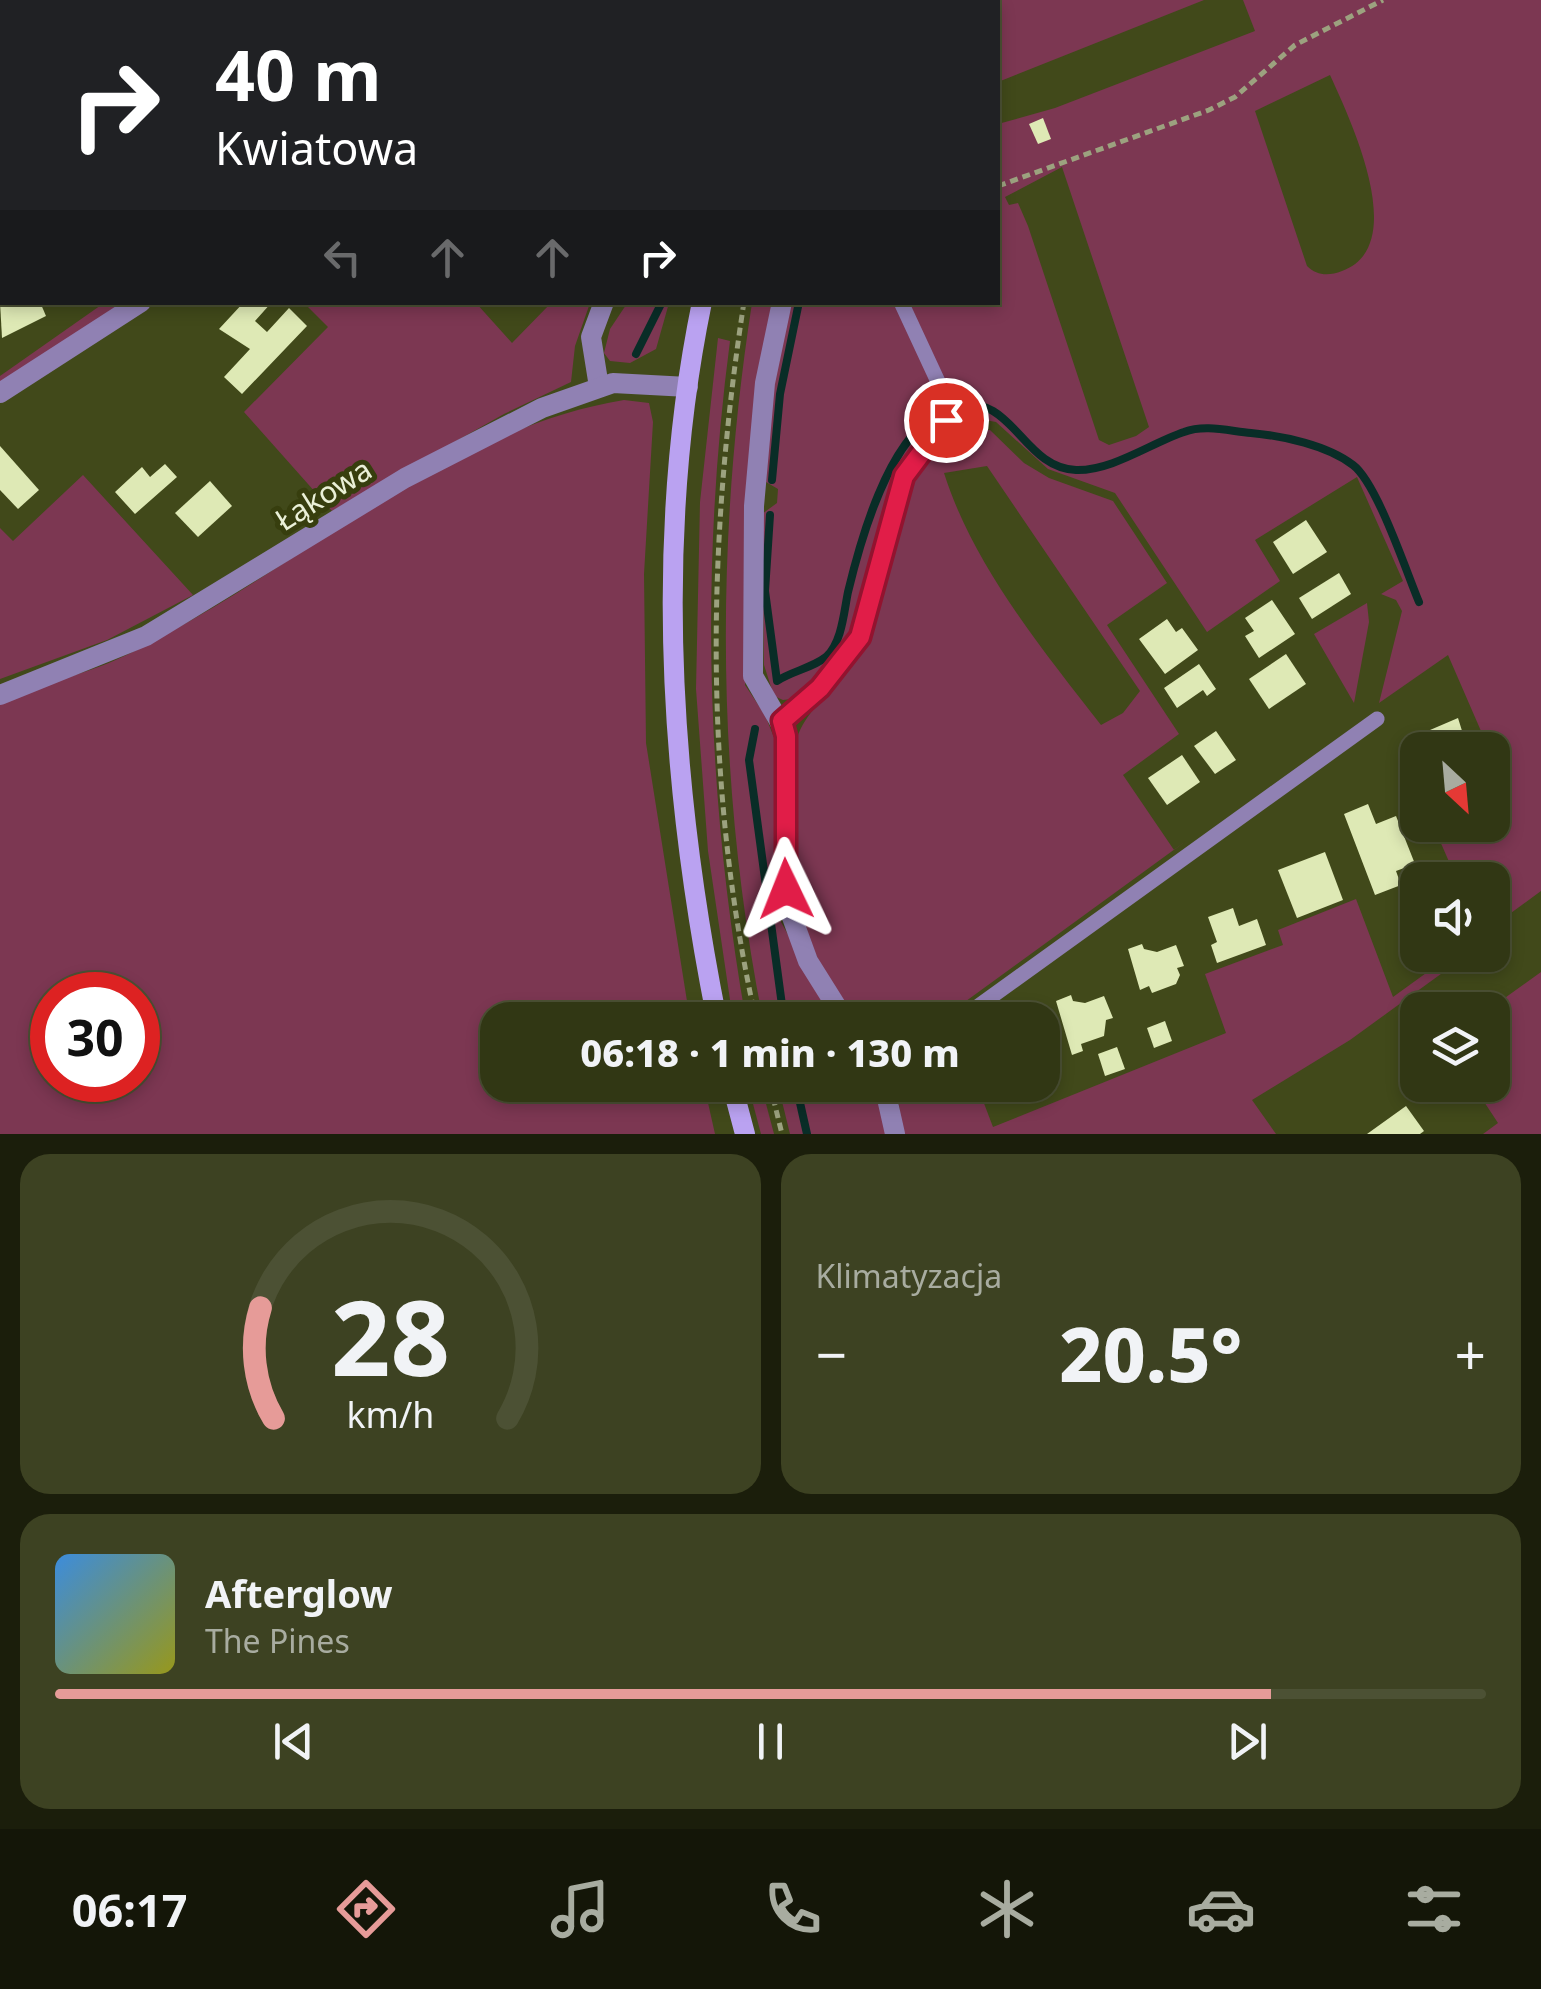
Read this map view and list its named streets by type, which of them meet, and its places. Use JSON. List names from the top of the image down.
{
  "streets": {
    "street": ["Łąkowa"]
  },
  "north": "bottom right",
  "page": {
    "turn": ["40 m", "Kwiatowa"],
    "limit": "30",
    "trip": "06:18 · 1 min · 130 m",
    "tile": "Klimatyzacja",
    "heat": ["−", "20.5°", "+"],
    "song": ["Afterglow", "The Pines"],
    "tabs": "06:17",
    "gauge": ["28", "km/h"]
  }
}
